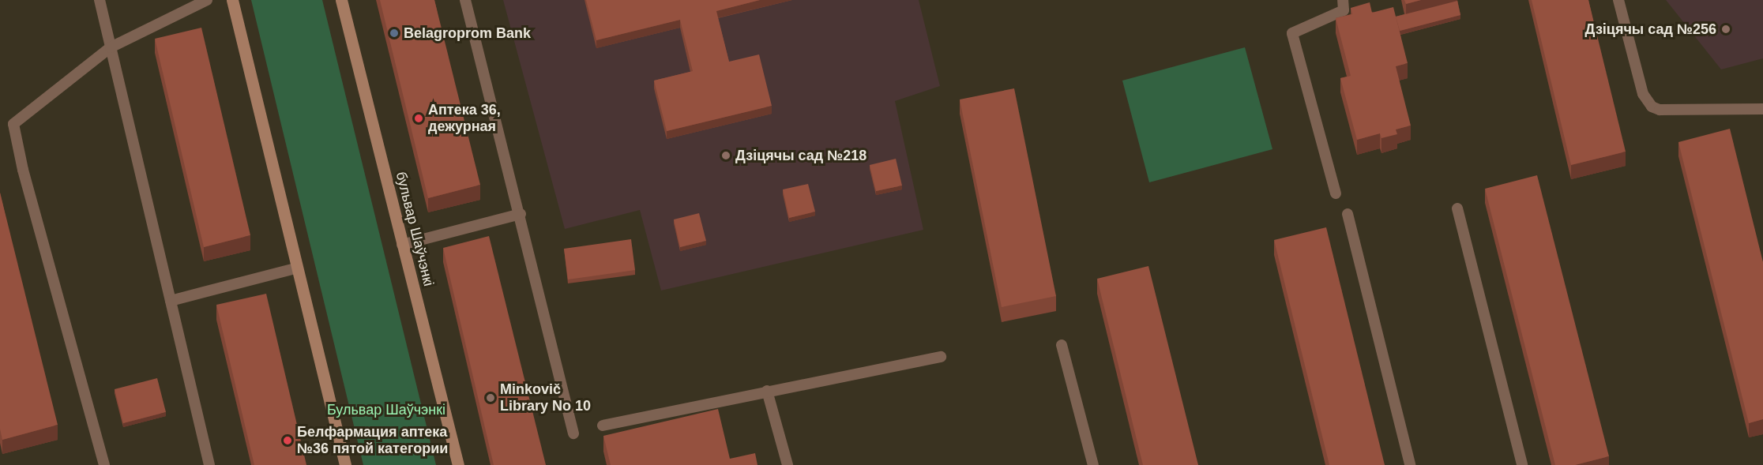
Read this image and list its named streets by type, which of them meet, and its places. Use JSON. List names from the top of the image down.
{
  "streets": {
    "main road": ["бульвар Шаўчэнкі"]
  },
  "parks": ["Бульвар Шаўчэнкі"],
  "places": [
    "Дзіцячы сад №256",
    "Belagroprom Bank",
    "Аптека 36, дежурная",
    "Дзіцячы сад №218",
    "Minkovič Library No 10",
    "Белфармация аптека №36 пятой категории"
  ]
}
